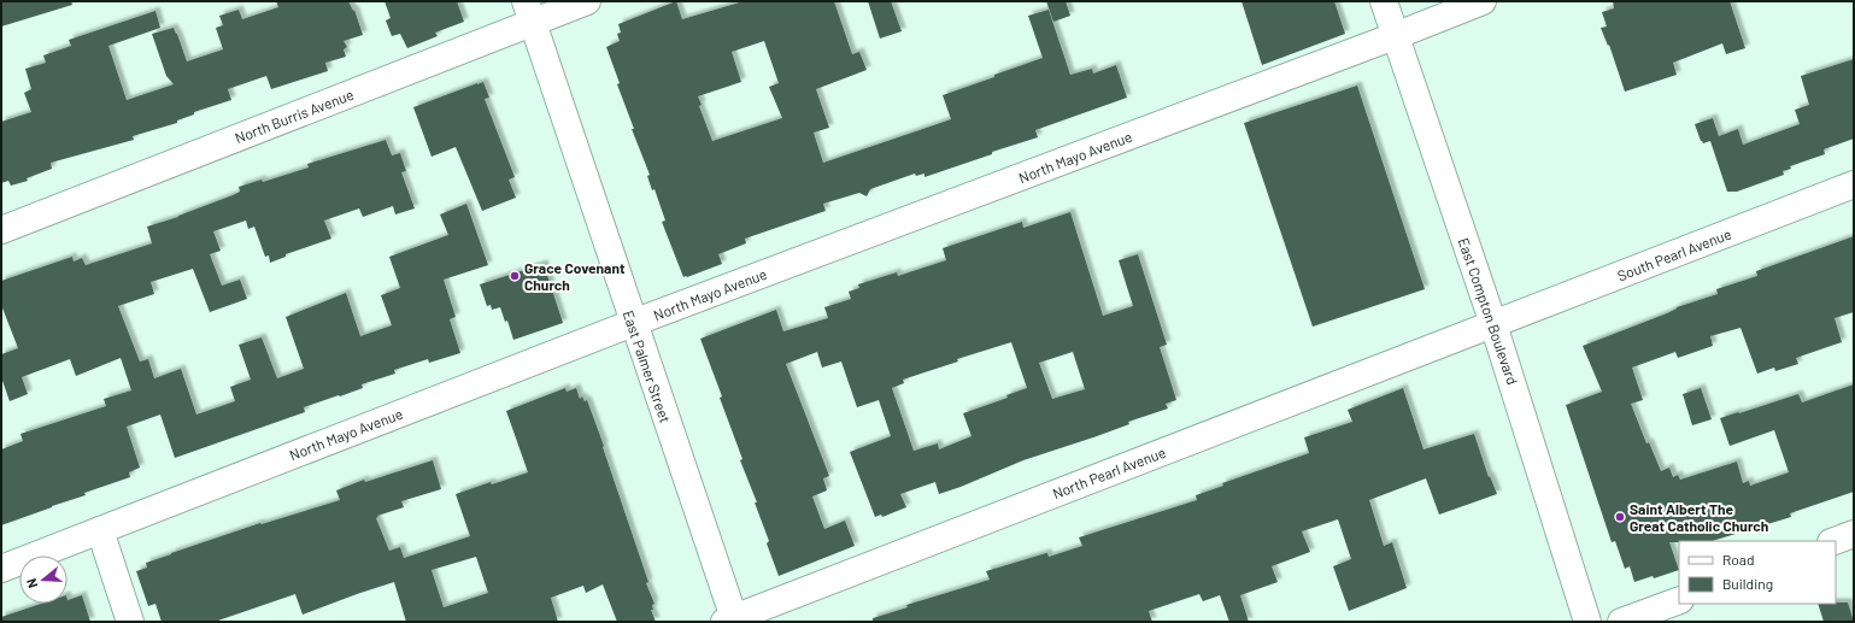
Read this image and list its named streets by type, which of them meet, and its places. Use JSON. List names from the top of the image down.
{
  "streets": {
    "street": [
      "North Burris Avenue",
      "North Mayo Avenue",
      "South Pearl Avenue",
      "East Compton Boulevard",
      "East Palmer Street",
      "North Pearl Avenue"
    ]
  },
  "crossings": [
    ["North Burris Avenue", "East Palmer Street"],
    ["North Mayo Avenue", "East Compton Boulevard"],
    ["North Mayo Avenue", "East Palmer Street"],
    ["South Pearl Avenue", "East Compton Boulevard"],
    ["South Pearl Avenue", "North Pearl Avenue"],
    ["East Compton Boulevard", "North Pearl Avenue"],
    ["East Palmer Street", "North Pearl Avenue"]
  ],
  "places": ["Grace Covenant Church", "Saint Albert The Great Catholic Church"],
  "legend": ["Road", "Building"],
  "north": "left"
}
